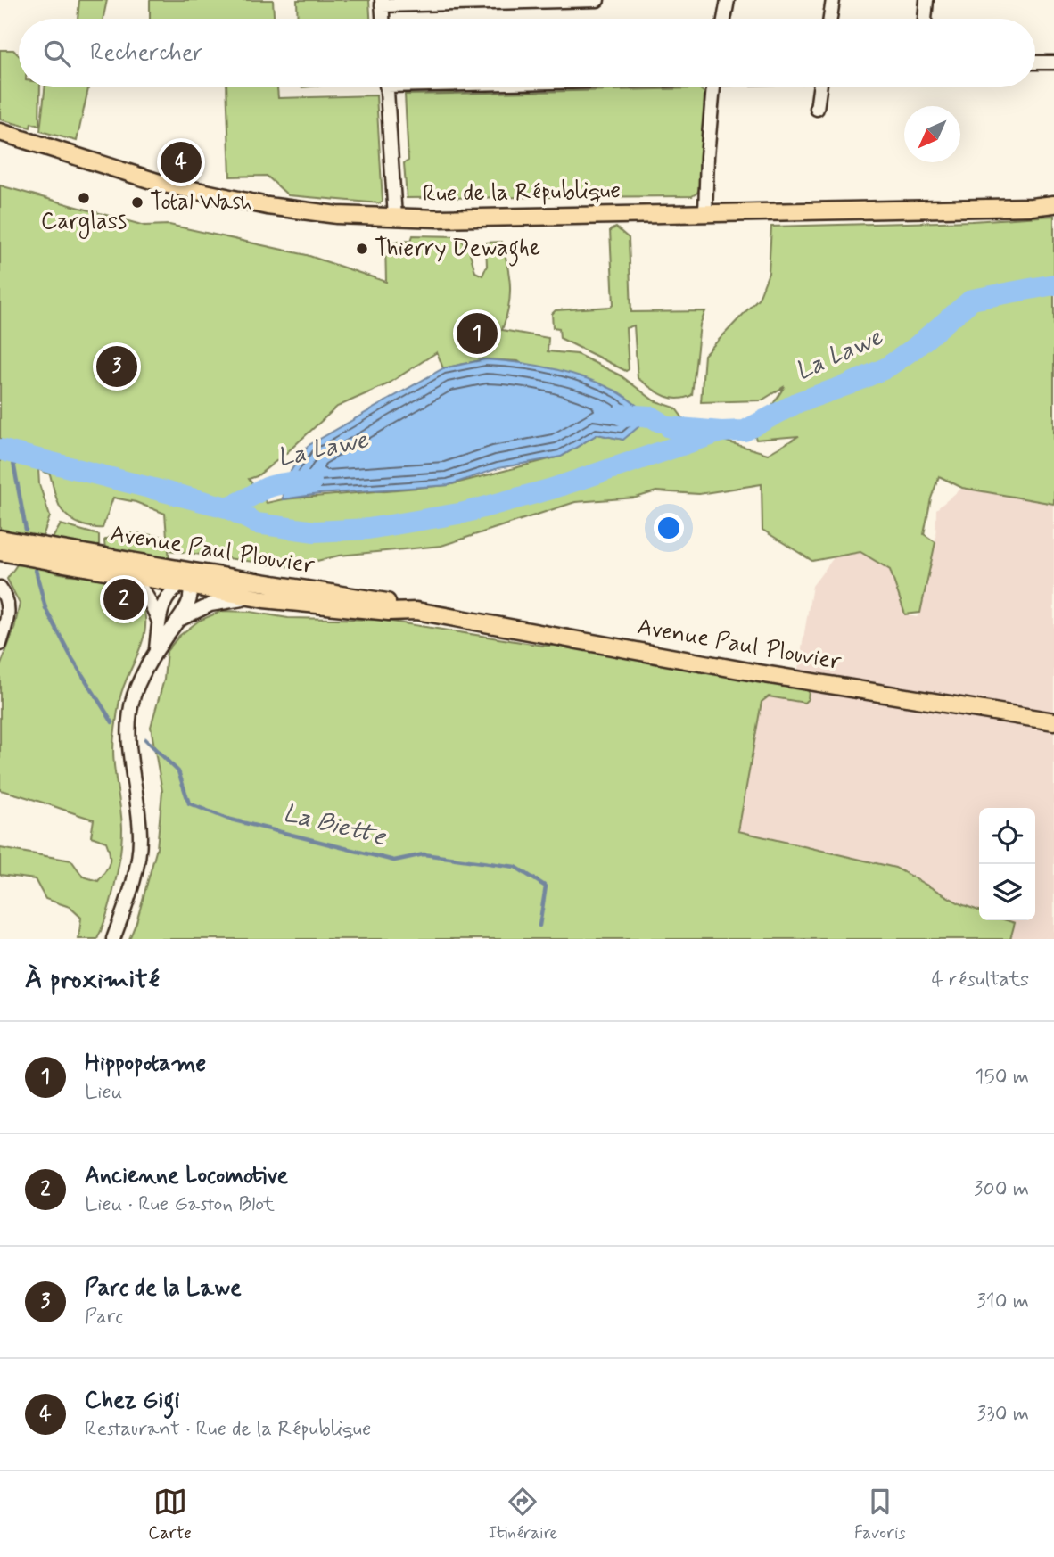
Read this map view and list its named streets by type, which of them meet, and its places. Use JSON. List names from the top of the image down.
{
  "streets": {
    "main road": ["Rue de la République", "Avenue Paul Plouvier"]
  },
  "water": ["La Lawe", "La Biette"],
  "places": ["Carglass", "Total Wash", "Thierry Dewaghe"],
  "north": "bottom left",
  "page": {
    "search": "Rechercher",
    "pins": [
      "4",
      "1",
      "3",
      "2"
    ],
    "heading": ["À proximité", "4 résultats"],
    "list": [
      {
        "mark": "1",
        "name": "Hippopotame",
        "note": "Lieu",
        "value": "150 m"
      },
      {
        "mark": "2",
        "name": "Ancienne Locomotive",
        "note": "Lieu · Rue Gaston Blot",
        "value": "300 m"
      },
      {
        "mark": "3",
        "name": "Parc de la Lawe",
        "note": "Parc",
        "value": "310 m"
      },
      {
        "mark": "4",
        "name": "Chez Gigi",
        "note": "Restaurant · Rue de la République",
        "value": "330 m"
      }
    ],
    "nav": ["Carte", "Itinéraire", "Favoris"]
  }
}
